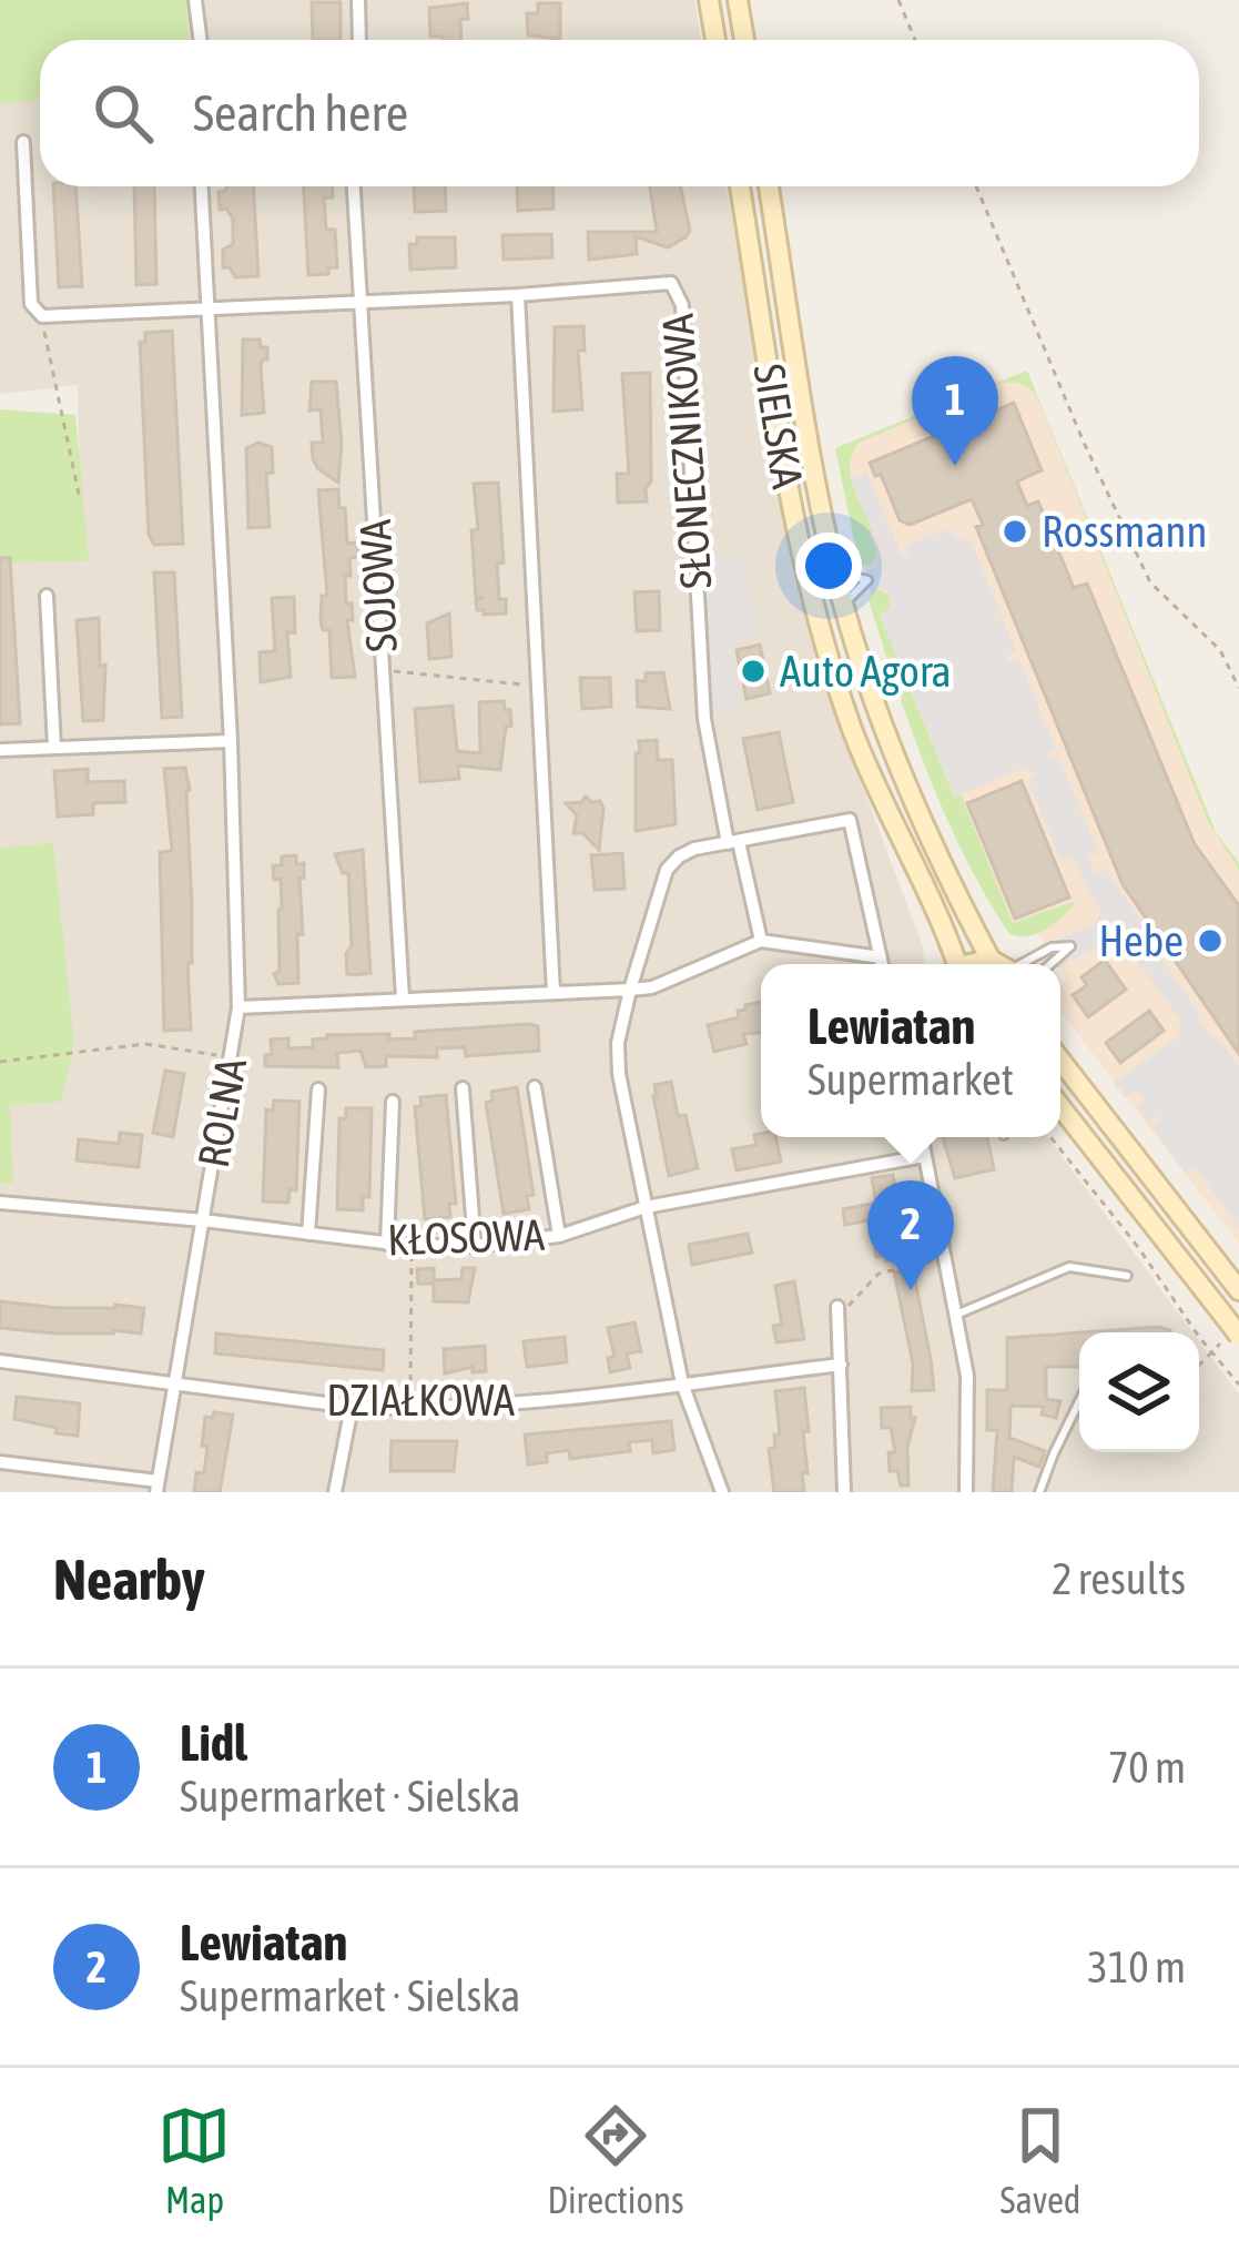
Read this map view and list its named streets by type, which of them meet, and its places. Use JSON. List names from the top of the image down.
{
  "streets": {
    "main road": ["SIELSKA"],
    "street": [
      "SŁONECZNIKOWA",
      "SOJOWA",
      "ROLNA",
      "KŁOSOWA",
      "DZIAŁKOWA"
    ]
  },
  "crossings": [
    ["SŁONECZNIKOWA", "SOJOWA"],
    ["SŁONECZNIKOWA", "ROLNA"],
    ["ROLNA", "KŁOSOWA"],
    ["ROLNA", "DZIAŁKOWA"]
  ],
  "places": ["Rossmann", "Auto Agora", "Hebe"],
  "page": {
    "search": "Search here",
    "pins": ["1", "2"],
    "popup": ["Lewiatan", "Supermarket"],
    "heading": ["Nearby", "2 results"],
    "list": [
      {
        "mark": "1",
        "name": "Lidl",
        "note": "Supermarket · Sielska",
        "value": "70 m"
      },
      {
        "mark": "2",
        "name": "Lewiatan",
        "note": "Supermarket · Sielska",
        "value": "310 m"
      }
    ],
    "nav": ["Map", "Directions", "Saved"]
  }
}
